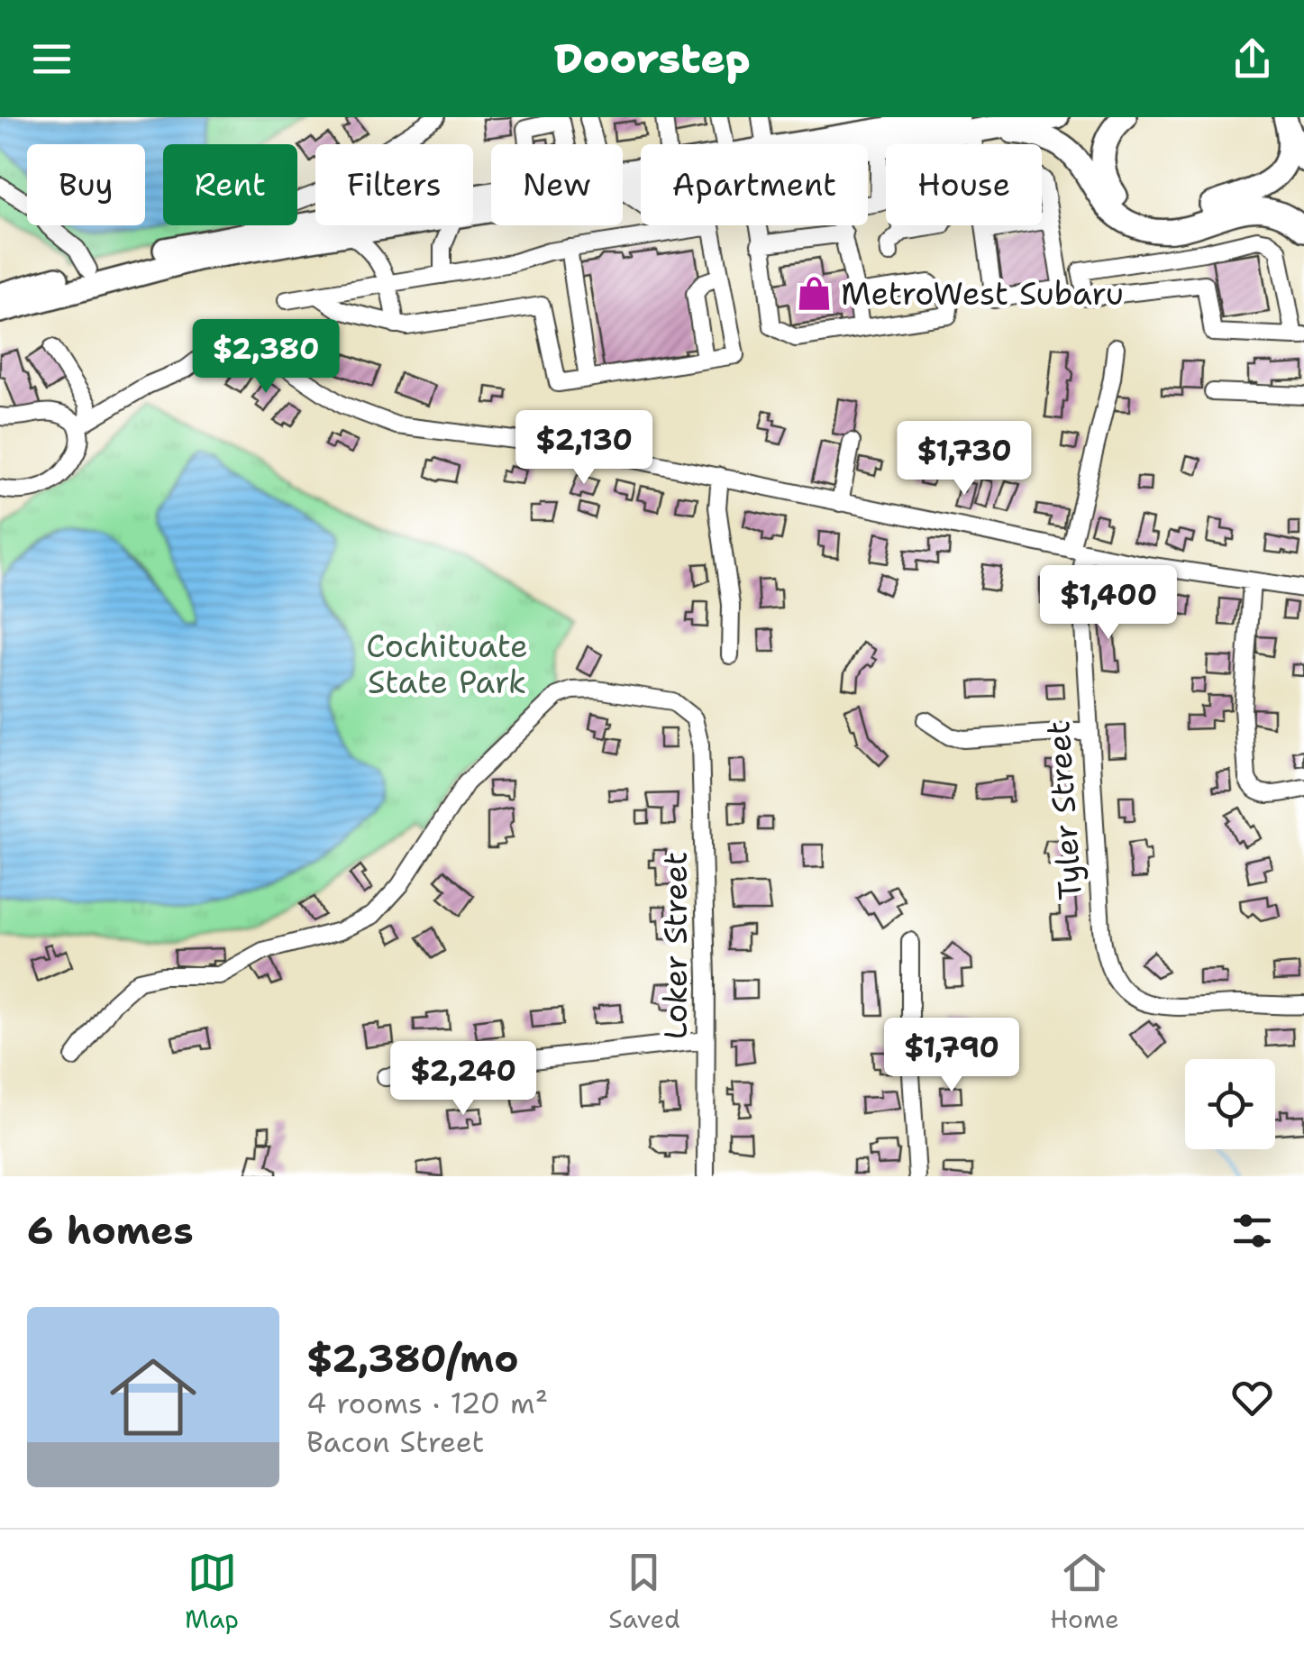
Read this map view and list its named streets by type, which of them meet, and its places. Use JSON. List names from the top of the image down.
{
  "streets": {
    "street": ["Tyler Street", "Loker Street"]
  },
  "parks": ["Cochituate State Park"],
  "places": {
    "shop": ["MetroWest Subaru"]
  },
  "page": {
    "header": "Doorstep",
    "chip": [
      "Buy",
      "Rent",
      "Filters",
      "New",
      "Apartment",
      "House"
    ],
    "price": [
      "$2,380",
      "$2,130",
      "$1,730",
      "$1,400",
      "$1,790",
      "$2,240"
    ],
    "heading": "6 homes",
    "list": [
      {
        "name": "$2,380/mo",
        "note": "4 rooms · 120 m² · Bacon Street"
      }
    ],
    "tabs": ["Map", "Saved", "Home"]
  }
}
